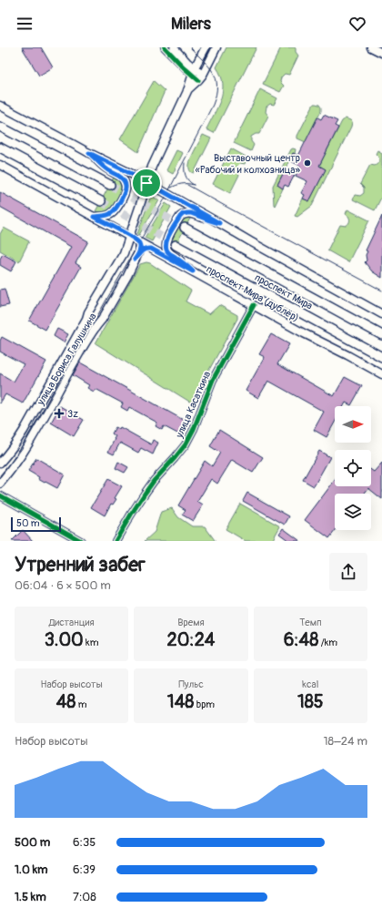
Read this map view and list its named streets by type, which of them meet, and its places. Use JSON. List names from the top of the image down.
{
  "streets": {
    "main road": ["проспект Мира", "проспект Мира (дублёр)", "улица Бориса Галушкина"],
    "street": ["улица Касаткина"]
  },
  "crossings": [
    ["проспект Мира (дублёр)", "улица Бориса Галушкина"],
    ["проспект Мира (дублёр)", "улица Касаткина"]
  ],
  "places": {
    "other": ["Выставочный центр «Рабочий и колхозница»"],
    "health": ["3z"]
  },
  "scale_bar": "50 m",
  "north": "right",
  "page": {
    "header": "Milers",
    "scale": "50 m",
    "heading": ["Утренний забег", "06:04 · 6 × 500 m"],
    "stats": [
      ["Дистанция", "3.00 km"],
      ["Время", "20:24"],
      ["Темп", "6:48 /km"],
      ["Набор высоты", "48 m"],
      ["Пульс", "148 bpm"],
      ["kcal", "185"]
    ],
    "chart": ["Набор высоты", "18–24 m"],
    "list": [
      {
        "name": "500 m",
        "note": "6:35"
      },
      {
        "name": "1.0 km",
        "note": "6:39"
      },
      {
        "name": "1.5 km",
        "note": "7:08"
      }
    ]
  }
}
